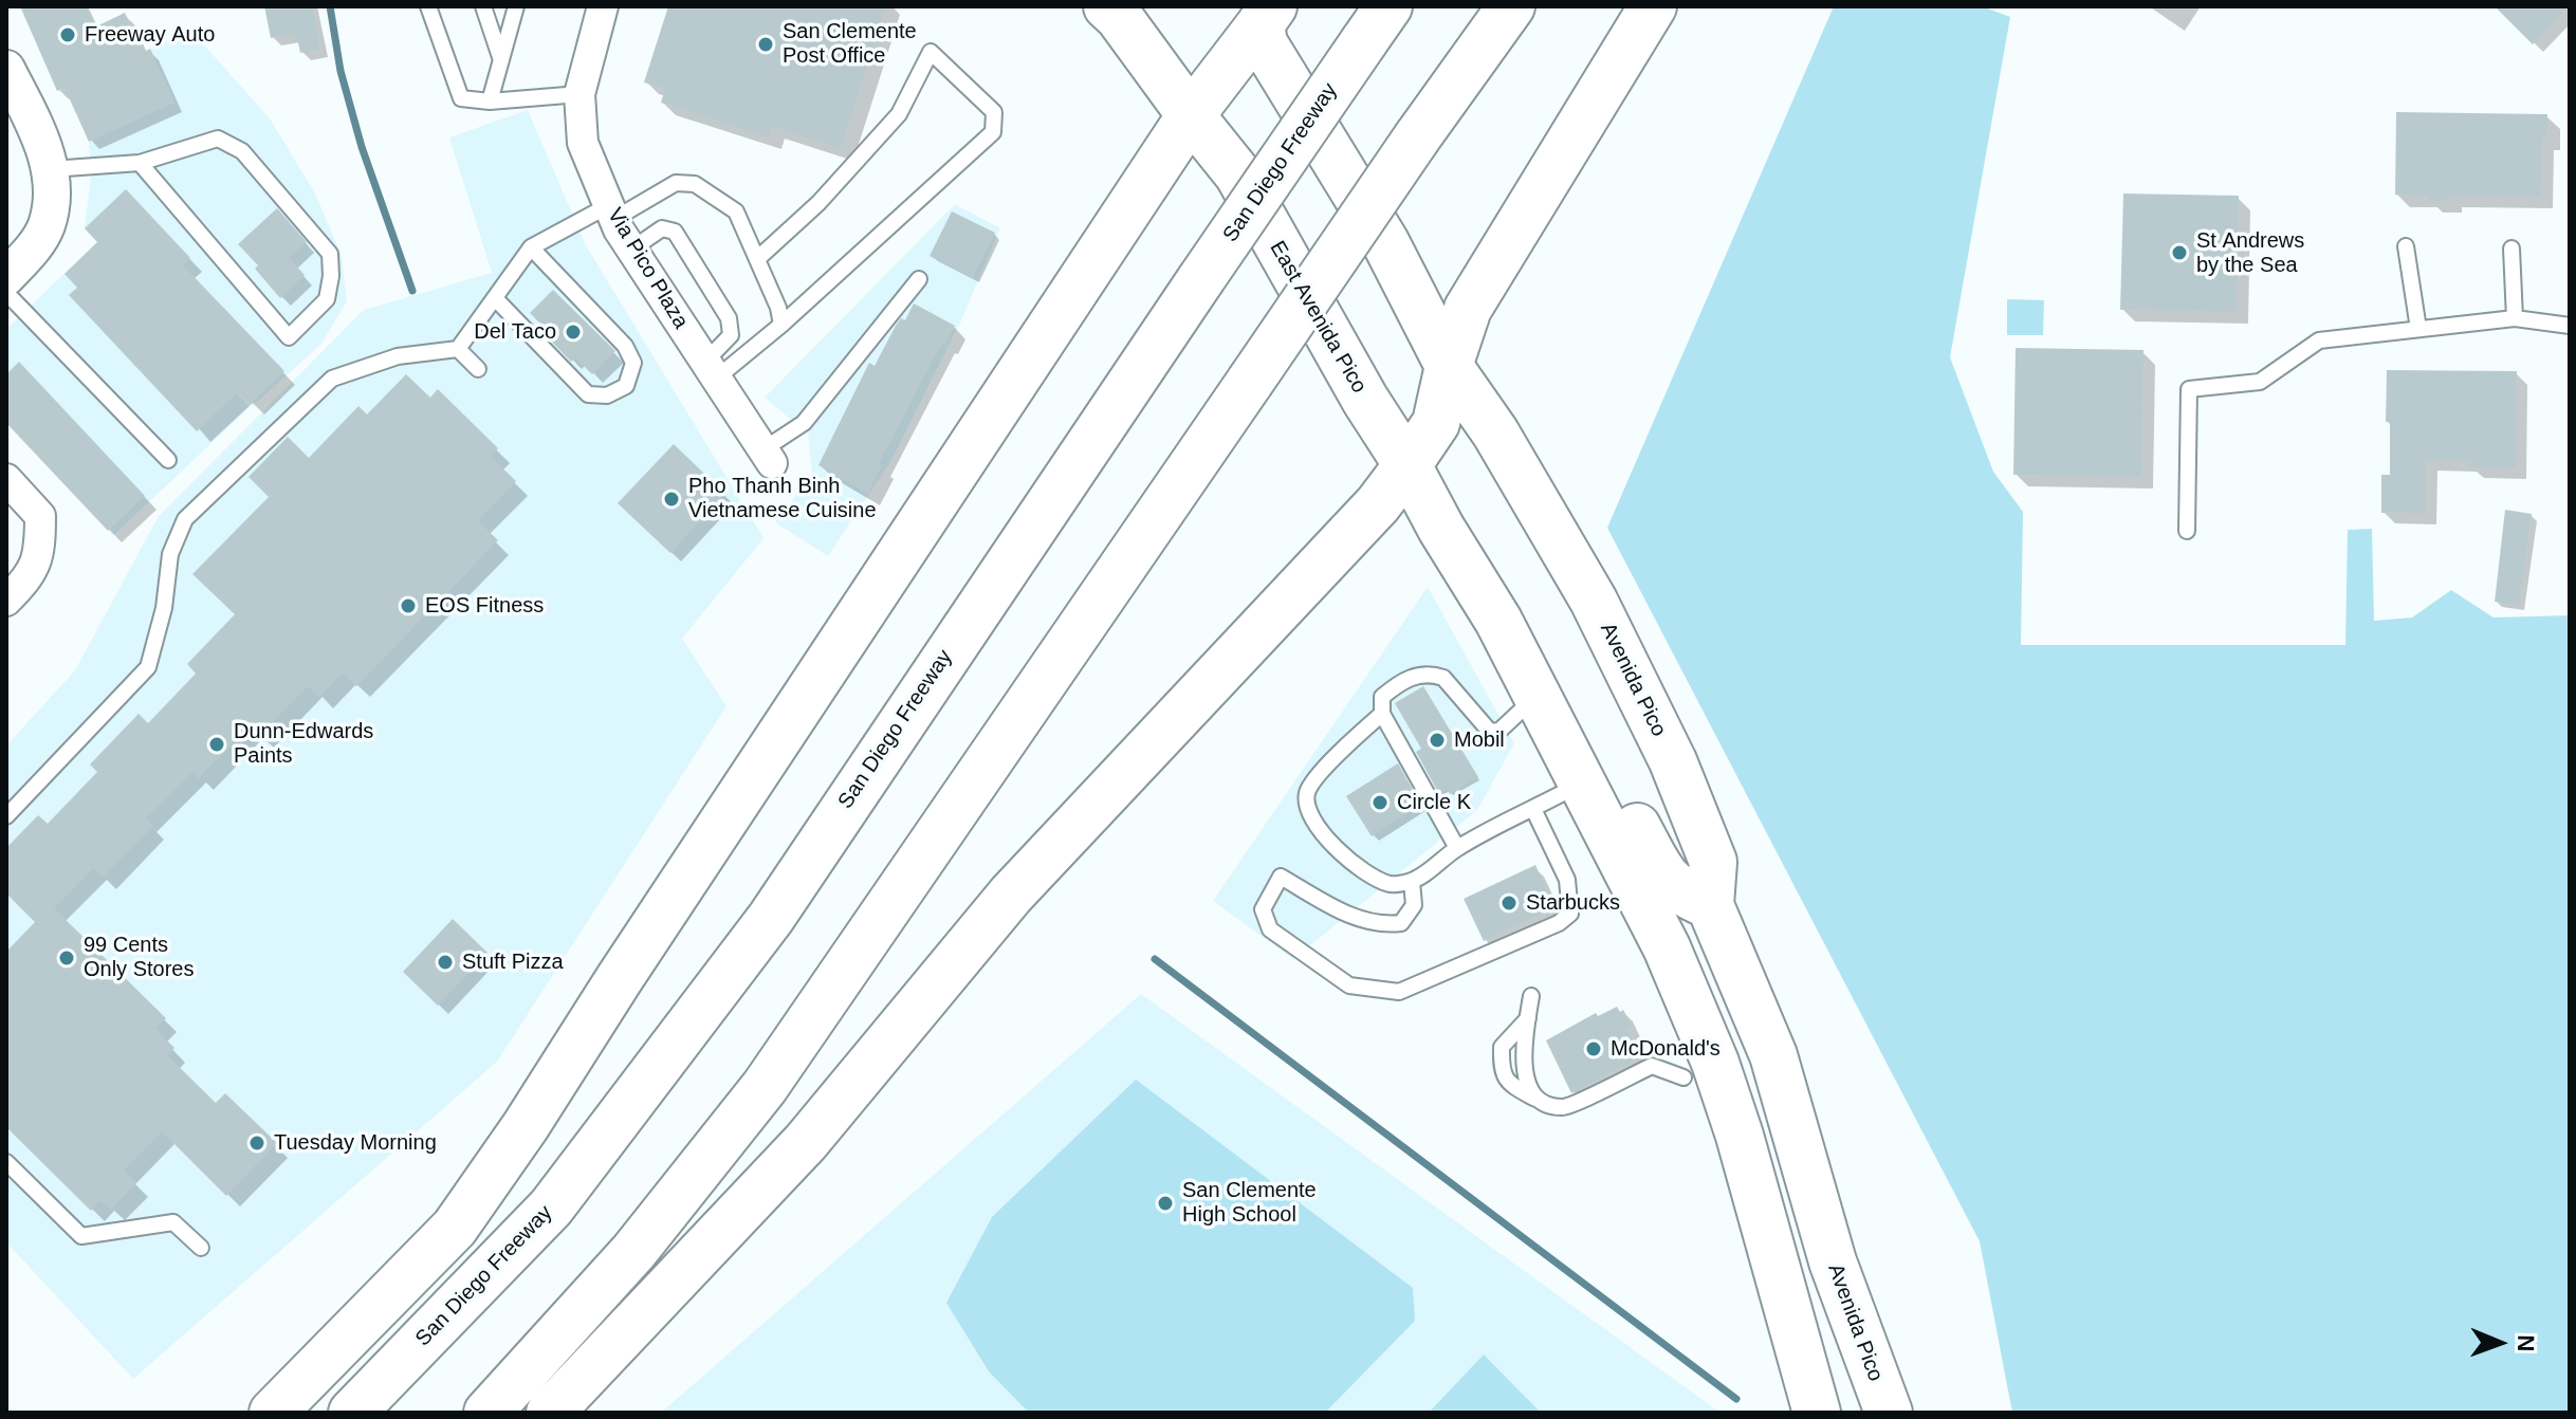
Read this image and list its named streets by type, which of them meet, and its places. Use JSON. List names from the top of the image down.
{
  "streets": {
    "main road": ["San Diego Freeway", "East Avenida Pico", "Avenida Pico"],
    "street": ["Via Pico Plaza"]
  },
  "places": [
    "Freeway Auto",
    "San Clemente Post Office",
    "St Andrews by the Sea",
    "Del Taco",
    "Pho Thanh Binh Vietnamese Cuisine",
    "EOS Fitness",
    "Mobil",
    "Dunn-Edwards Paints",
    "Circle K",
    "Starbucks",
    "99 Cents Only Stores",
    "Stuft Pizza",
    "McDonald's",
    "Tuesday Morning",
    "San Clemente High School"
  ],
  "north": "right"
}
